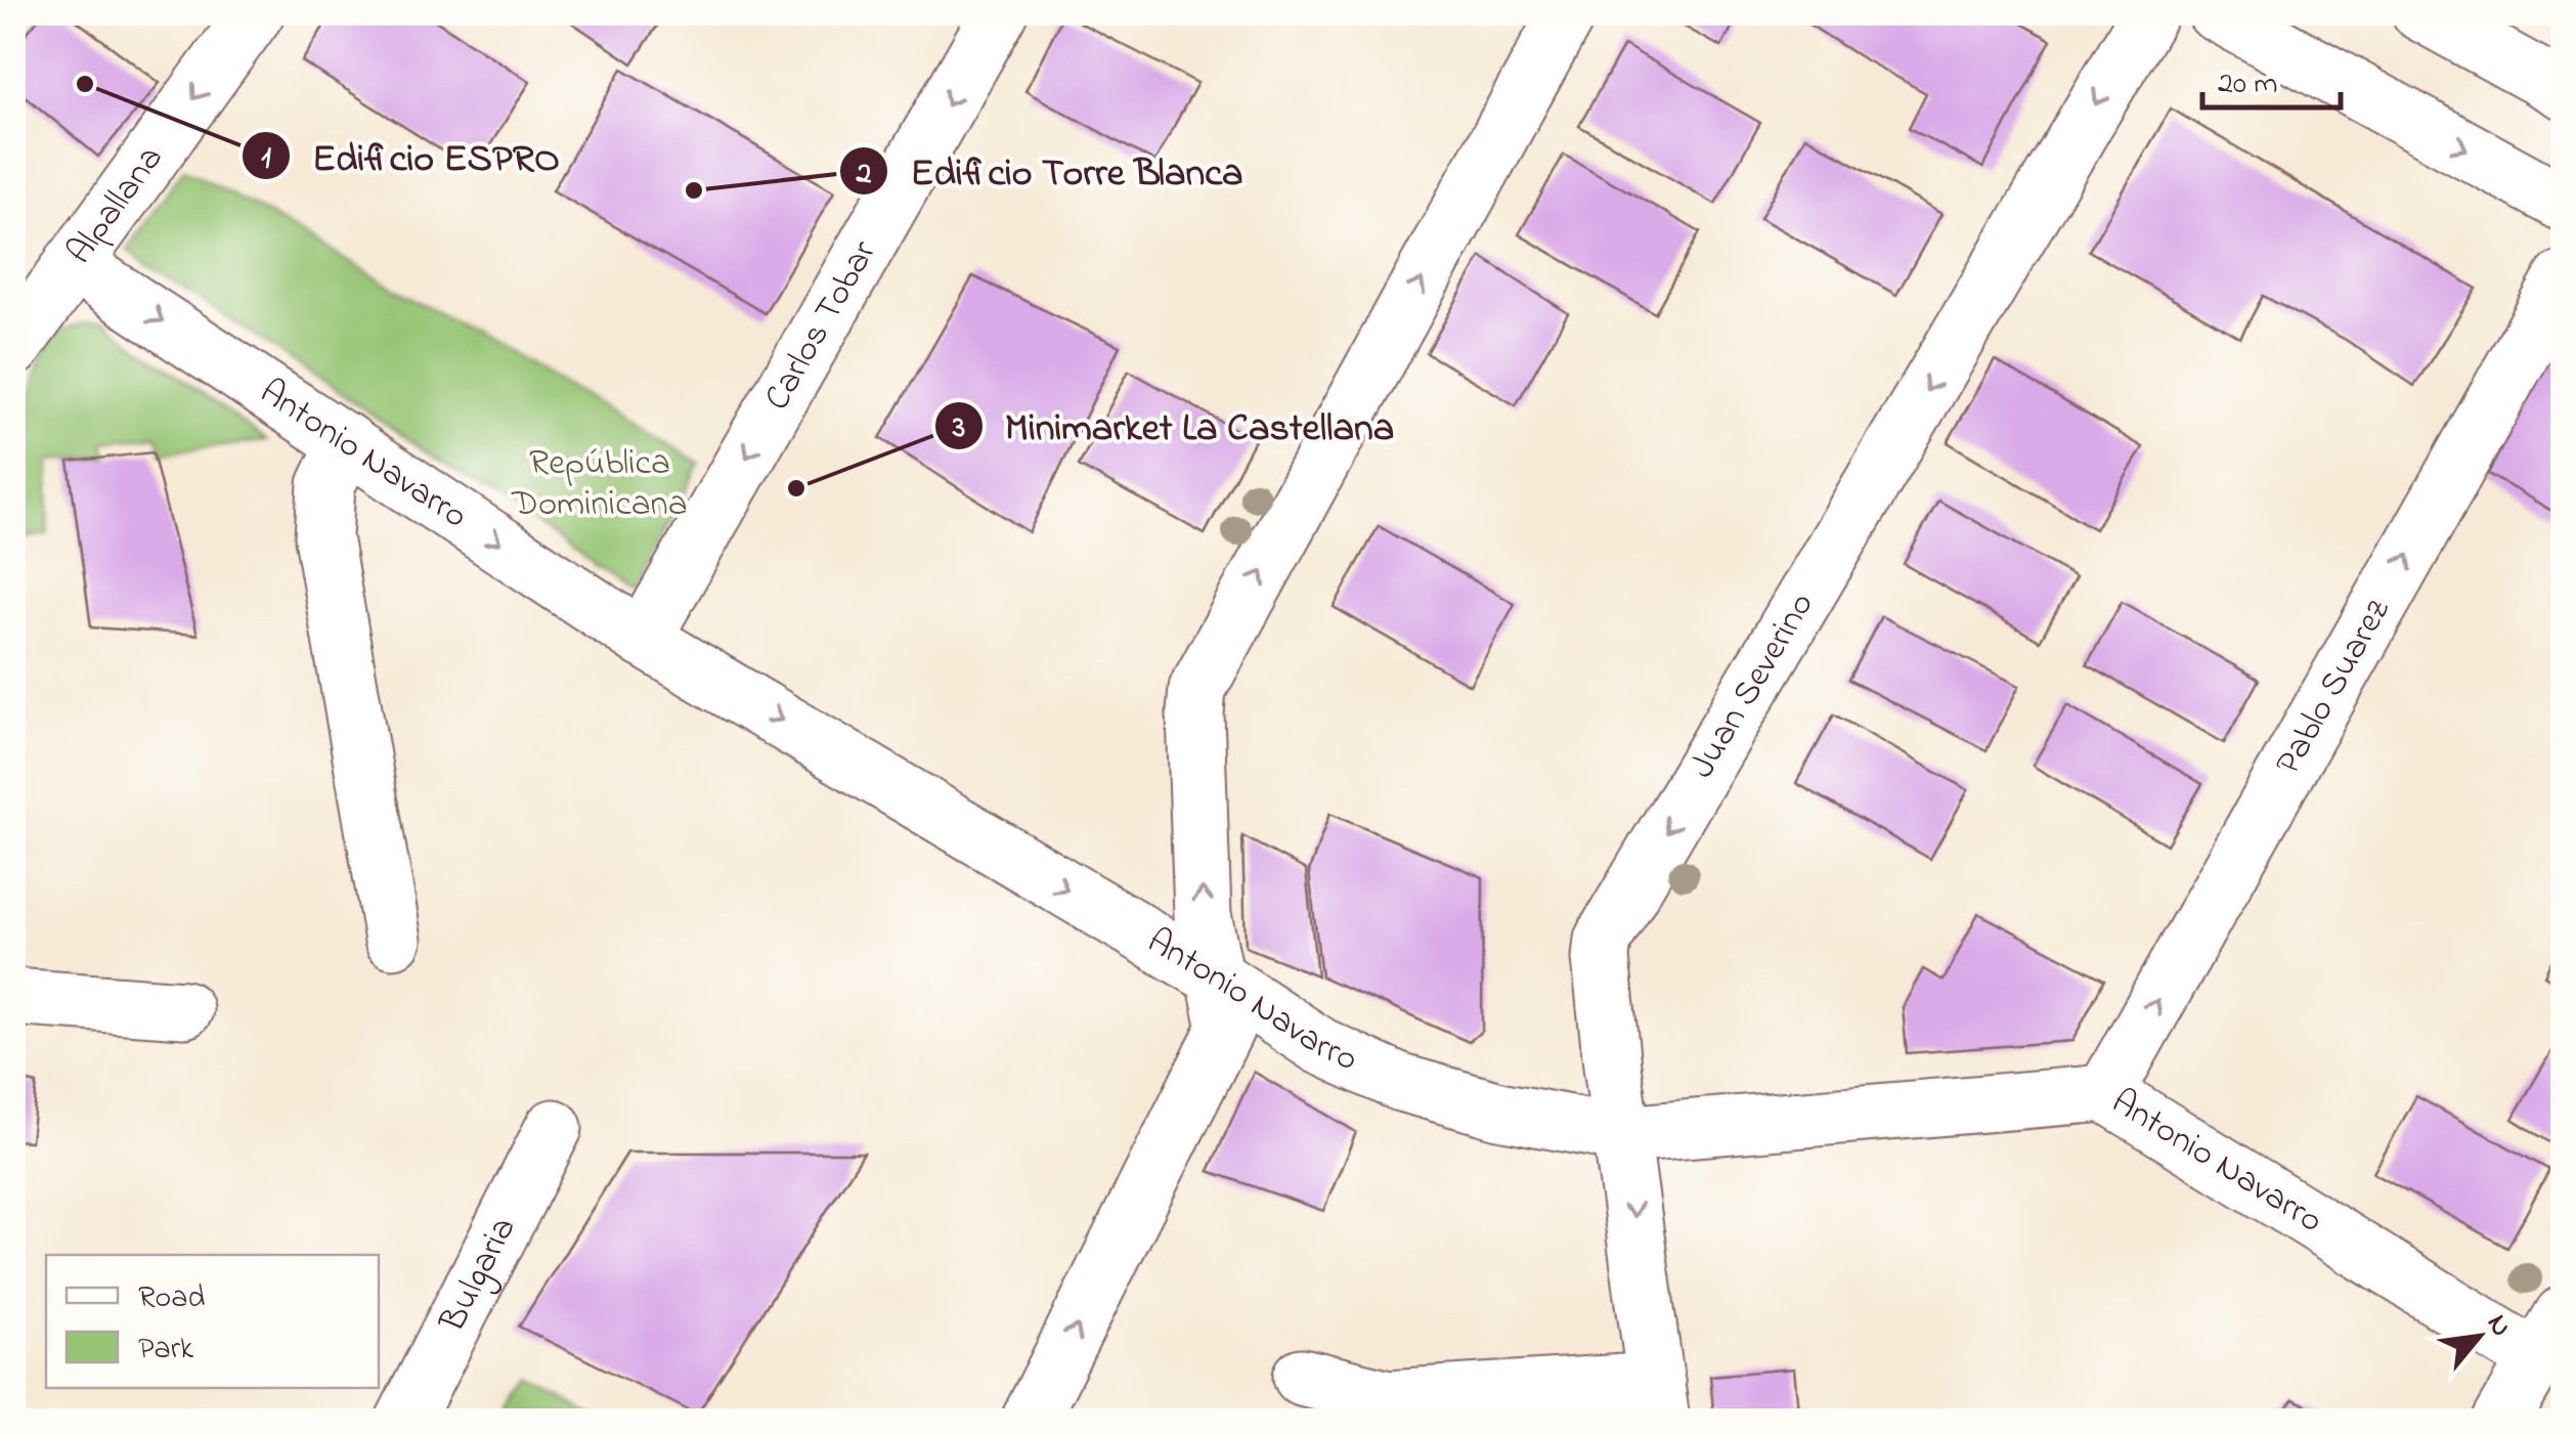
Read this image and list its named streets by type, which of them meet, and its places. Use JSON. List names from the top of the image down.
{
  "streets": {
    "street": [
      "Alpallana",
      "Carlos Tobar",
      "Antonio Navarro",
      "Juan Severino",
      "Pablo Suarez",
      "Bulgaria"
    ]
  },
  "crossings": [
    ["Alpallana", "Antonio Navarro"],
    ["Carlos Tobar", "Antonio Navarro"],
    ["Antonio Navarro", "Juan Severino"],
    ["Antonio Navarro", "Pablo Suarez"]
  ],
  "one_way": ["Alpallana", "Antonio Navarro", "Pablo Suarez"],
  "parks": ["República Dominicana"],
  "places": ["Edificio ESPRO", "Edificio Torre Blanca", "Minimarket La Castellana"],
  "legend": ["Road", "Park"],
  "scale_bar": "20 m",
  "north": "top right"
}
